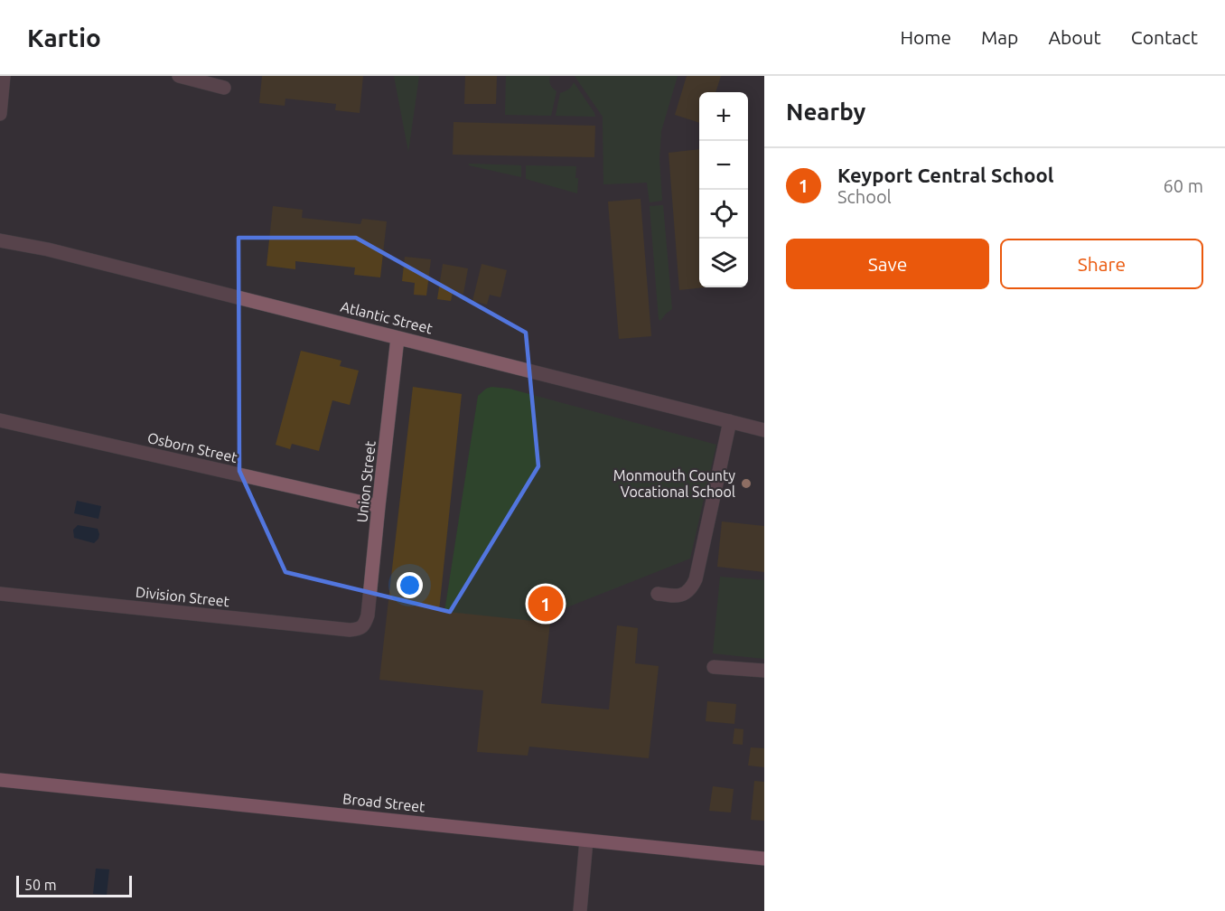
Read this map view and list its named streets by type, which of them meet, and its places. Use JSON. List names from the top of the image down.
{
  "streets": {
    "main road": ["Broad Street"],
    "street": [
      "Atlantic Street",
      "Osborn Street",
      "Union Street",
      "Division Street"
    ]
  },
  "crossings": [
    ["Atlantic Street", "Union Street"],
    ["Osborn Street", "Union Street"],
    ["Union Street", "Division Street"]
  ],
  "places": ["Monmouth County Vocational School"],
  "scale_bar": "50 m",
  "page": {
    "header": "Kartio",
    "nav": [
      "Home",
      "Map",
      "About",
      "Contact"
    ],
    "heading": "Nearby",
    "map_buttons": ["+", "−"],
    "list": [
      {
        "mark": "1",
        "name": "Keyport Central School",
        "note": "School",
        "value": "60 m"
      }
    ],
    "buttons": ["Save", "Share"],
    "pins": "1",
    "scale": "50 m"
  }
}
